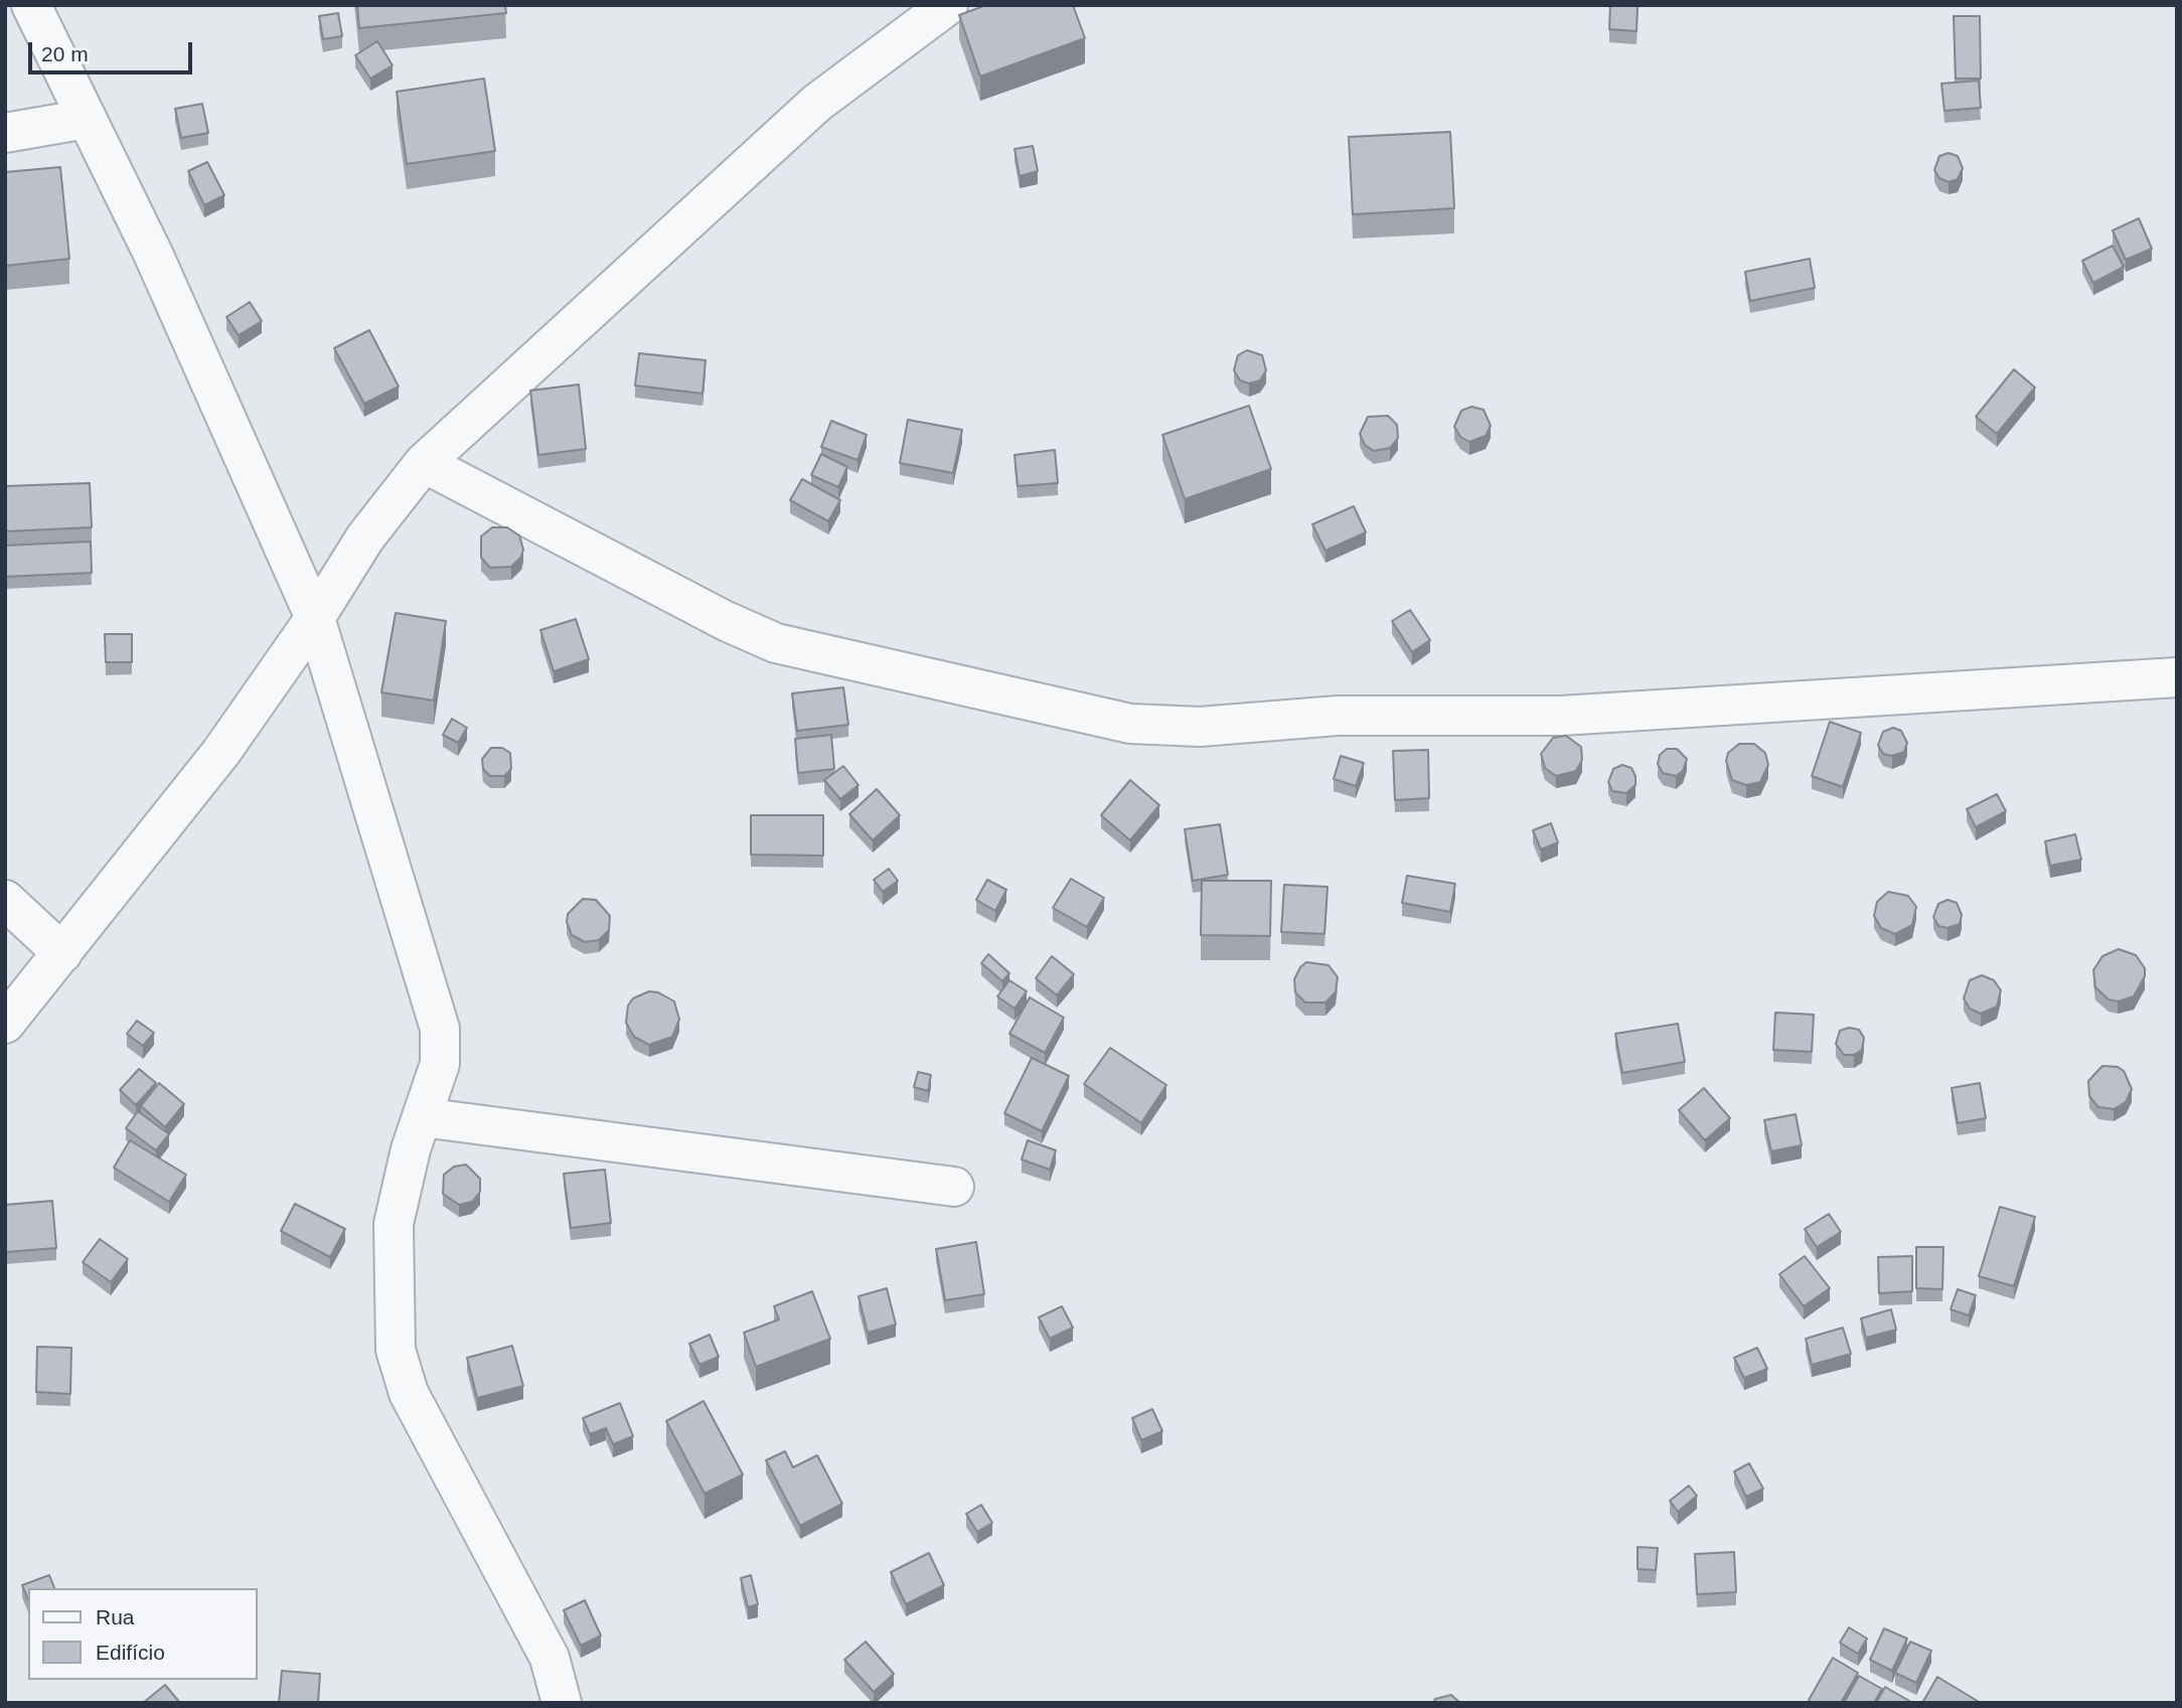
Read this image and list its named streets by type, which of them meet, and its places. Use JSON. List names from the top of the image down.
{
  "legend": ["Rua", "Edifício"],
  "scale_bar": "20 m"
}
